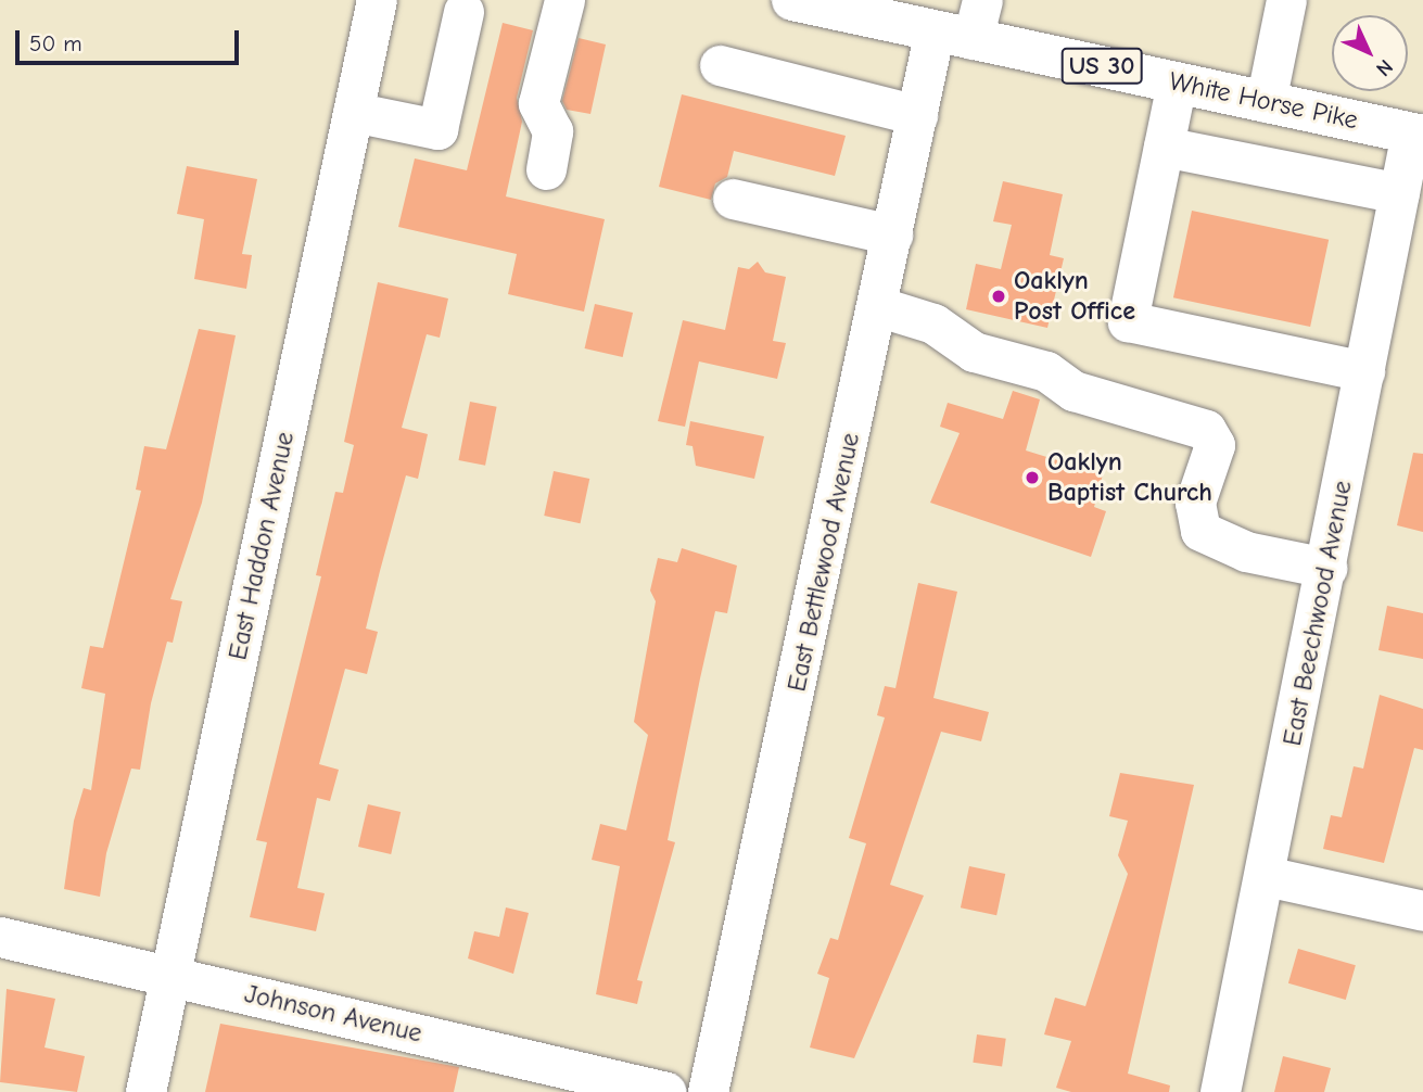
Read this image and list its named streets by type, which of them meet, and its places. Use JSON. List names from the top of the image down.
{
  "streets": {
    "highway": ["US 30", "White Horse Pike"],
    "street": [
      "East Haddon Avenue",
      "East Bettlewood Avenue",
      "East Beechwood Avenue",
      "Johnson Avenue"
    ]
  },
  "crossings": [
    ["White Horse Pike", "East Bettlewood Avenue"],
    ["White Horse Pike", "East Beechwood Avenue"],
    ["East Haddon Avenue", "Johnson Avenue"]
  ],
  "places": ["Oaklyn Post Office", "Oaklyn Baptist Church"],
  "scale_bar": "50 m",
  "north": "bottom right"
}
